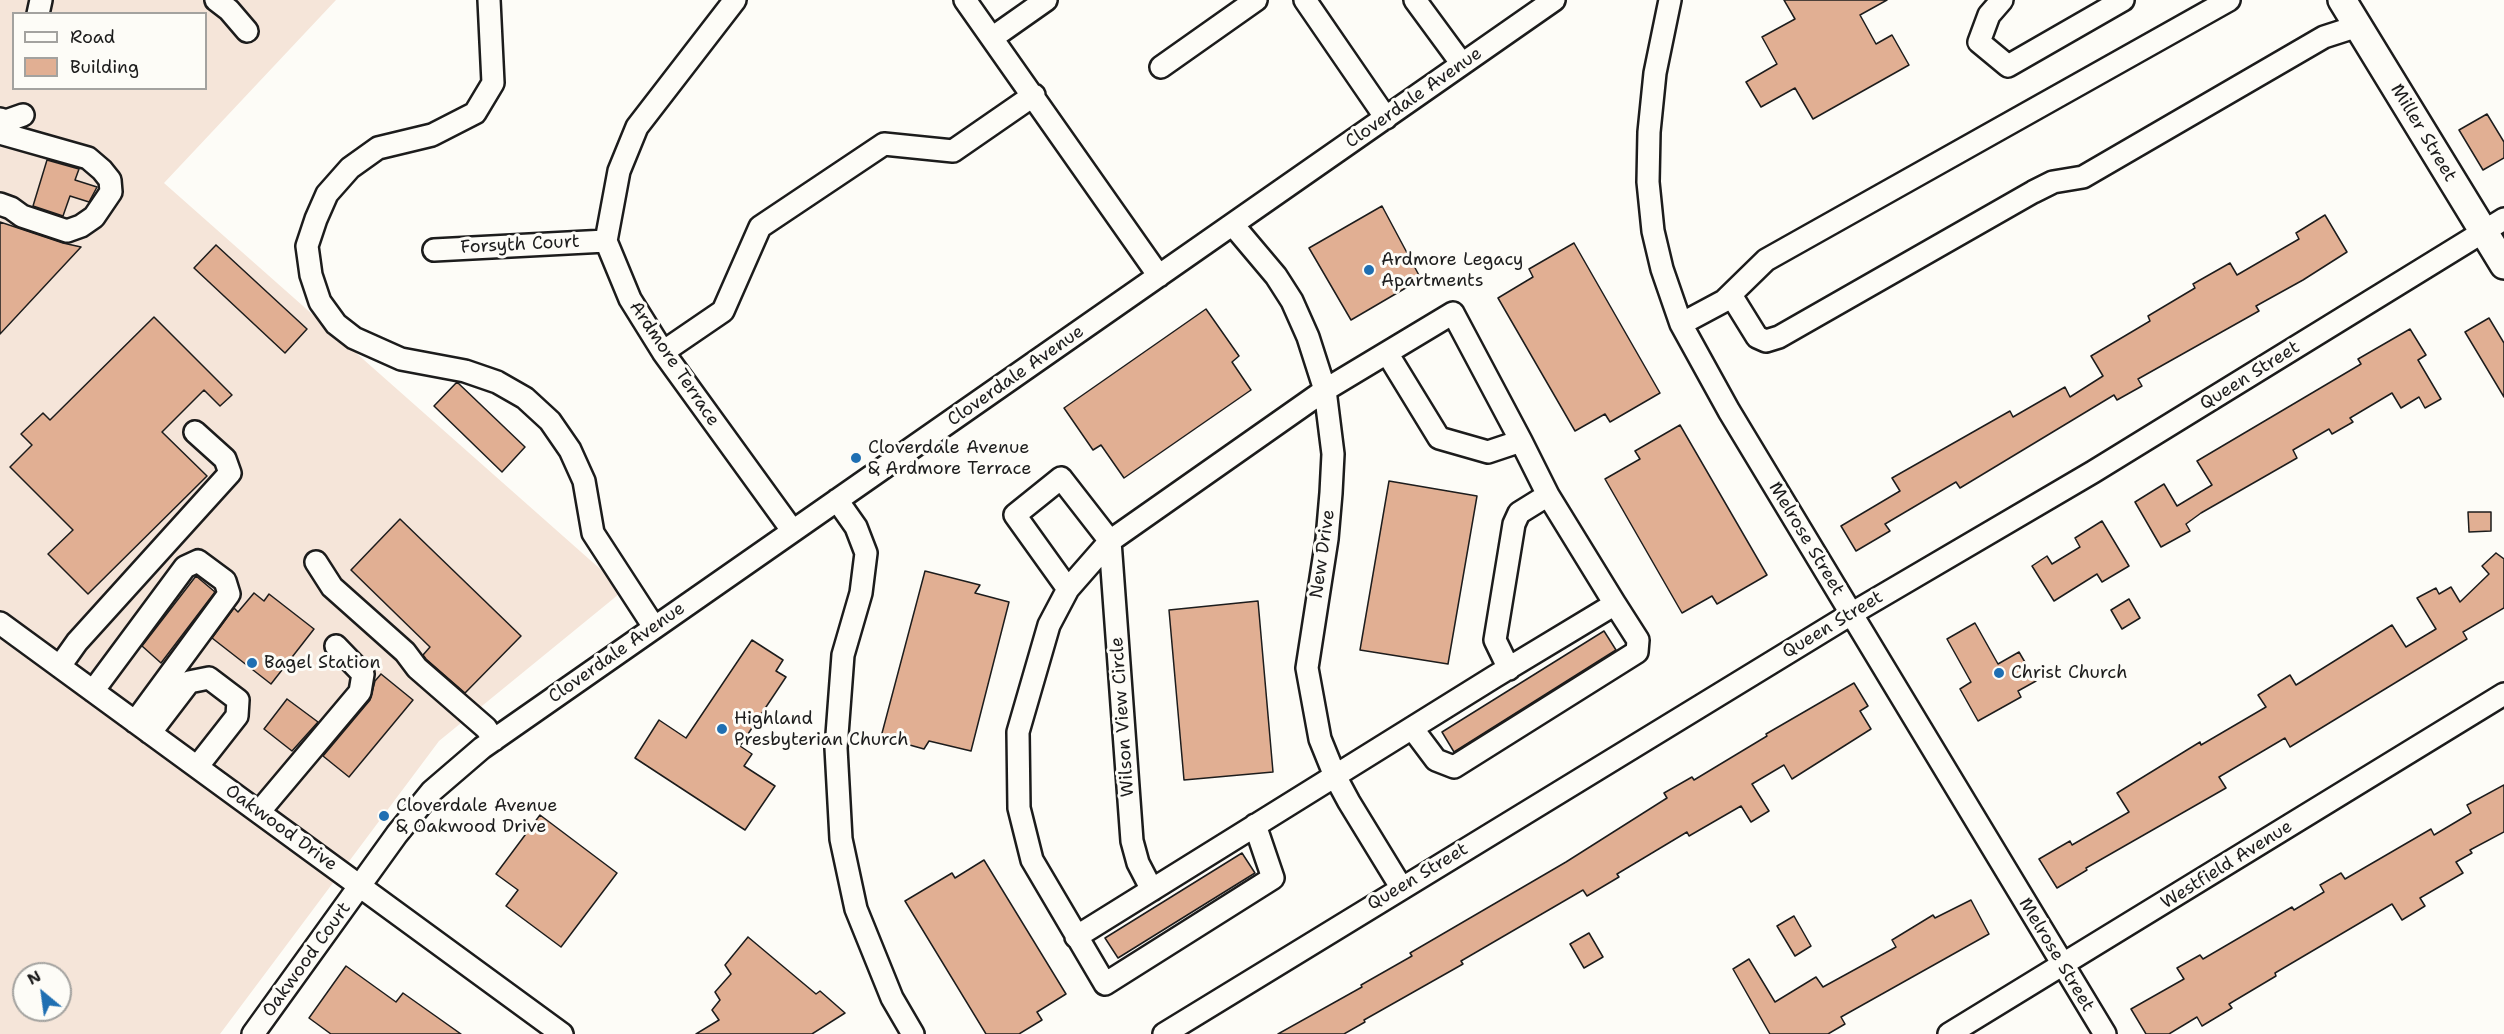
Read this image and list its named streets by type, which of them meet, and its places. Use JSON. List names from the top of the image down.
{
  "streets": {
    "main road": ["Miller Street"],
    "street": [
      "Cloverdale Avenue",
      "Forsyth Court",
      "Ardmore Terrace",
      "Queen Street",
      "Melrose Street",
      "New Drive",
      "Wilson View Circle",
      "Oakwood Drive",
      "Westfield Avenue",
      "Oakwood Court"
    ]
  },
  "crossings": [
    ["Cloverdale Avenue", "Ardmore Terrace"],
    ["Cloverdale Avenue", "New Drive"],
    ["Cloverdale Avenue", "Oakwood Drive"],
    ["Cloverdale Avenue", "Oakwood Court"],
    ["Miller Street", "Queen Street"],
    ["Forsyth Court", "Ardmore Terrace"],
    ["Queen Street", "Melrose Street"],
    ["Queen Street", "New Drive"],
    ["Melrose Street", "Westfield Avenue"],
    ["Oakwood Drive", "Oakwood Court"]
  ],
  "places": [
    "Ardmore Legacy Apartments",
    "Cloverdale Avenue & Ardmore Terrace",
    "Bagel Station",
    "Christ Church",
    "Highland Presbyterian Church",
    "Cloverdale Avenue & Oakwood Drive"
  ],
  "legend": ["Road", "Building"],
  "north": "top left"
}
